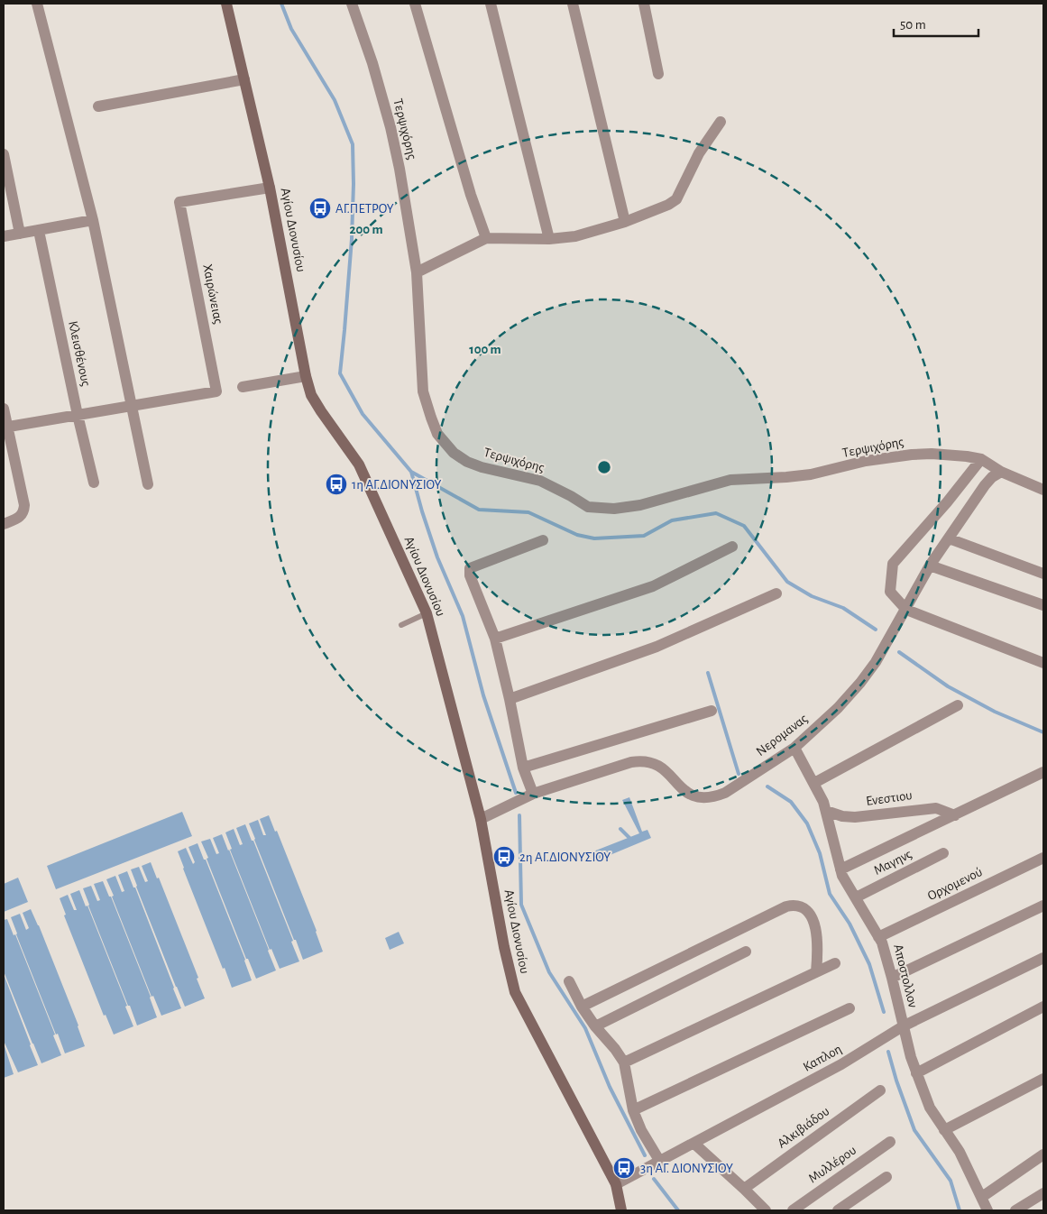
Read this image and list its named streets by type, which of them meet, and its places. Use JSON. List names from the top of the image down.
{
  "streets": {
    "street": [
      "Τερψιχόρης",
      "Αγίου Διονυσίου",
      "Χαιρώνειας",
      "Κλεισθένους",
      "Νερομανας",
      "Ενεστιου",
      "Μαγηνς",
      "Ορχομενού",
      "Αποστολλον",
      "Καπλοη",
      "Αλκιβιάδου",
      "Μυλλέρου"
    ]
  },
  "crossings": [
    ["Τερψιχόρης", "Νερομανας"],
    ["Αγίου Διονυσίου", "Χαιρώνειας"],
    ["Αγίου Διονυσίου", "Νερομανας"],
    ["Αγίου Διονυσίου", "Καπλοη"],
    ["Νερομανας", "Αποστολλον"],
    ["Ενεστιου", "Αποστολλον"],
    ["Μαγηνς", "Αποστολλον"],
    ["Ορχομενού", "Αποστολλον"],
    ["Αποστολλον", "Καπλοη"]
  ],
  "places": {
    "bus stop": [
      "ΑΓ.ΠΕΤΡΟΥ",
      "1η ΑΓ.ΔΙΟΝΥΣΙΟΥ",
      "2η ΑΓ.ΔΙΟΝΥΣΙΟΥ",
      "3η ΑΓ. ΔΙΟΝΥΣΙΟΥ"
    ]
  },
  "scale_bar": "50 m",
  "rings": ["200 m", "100 m"]
}
